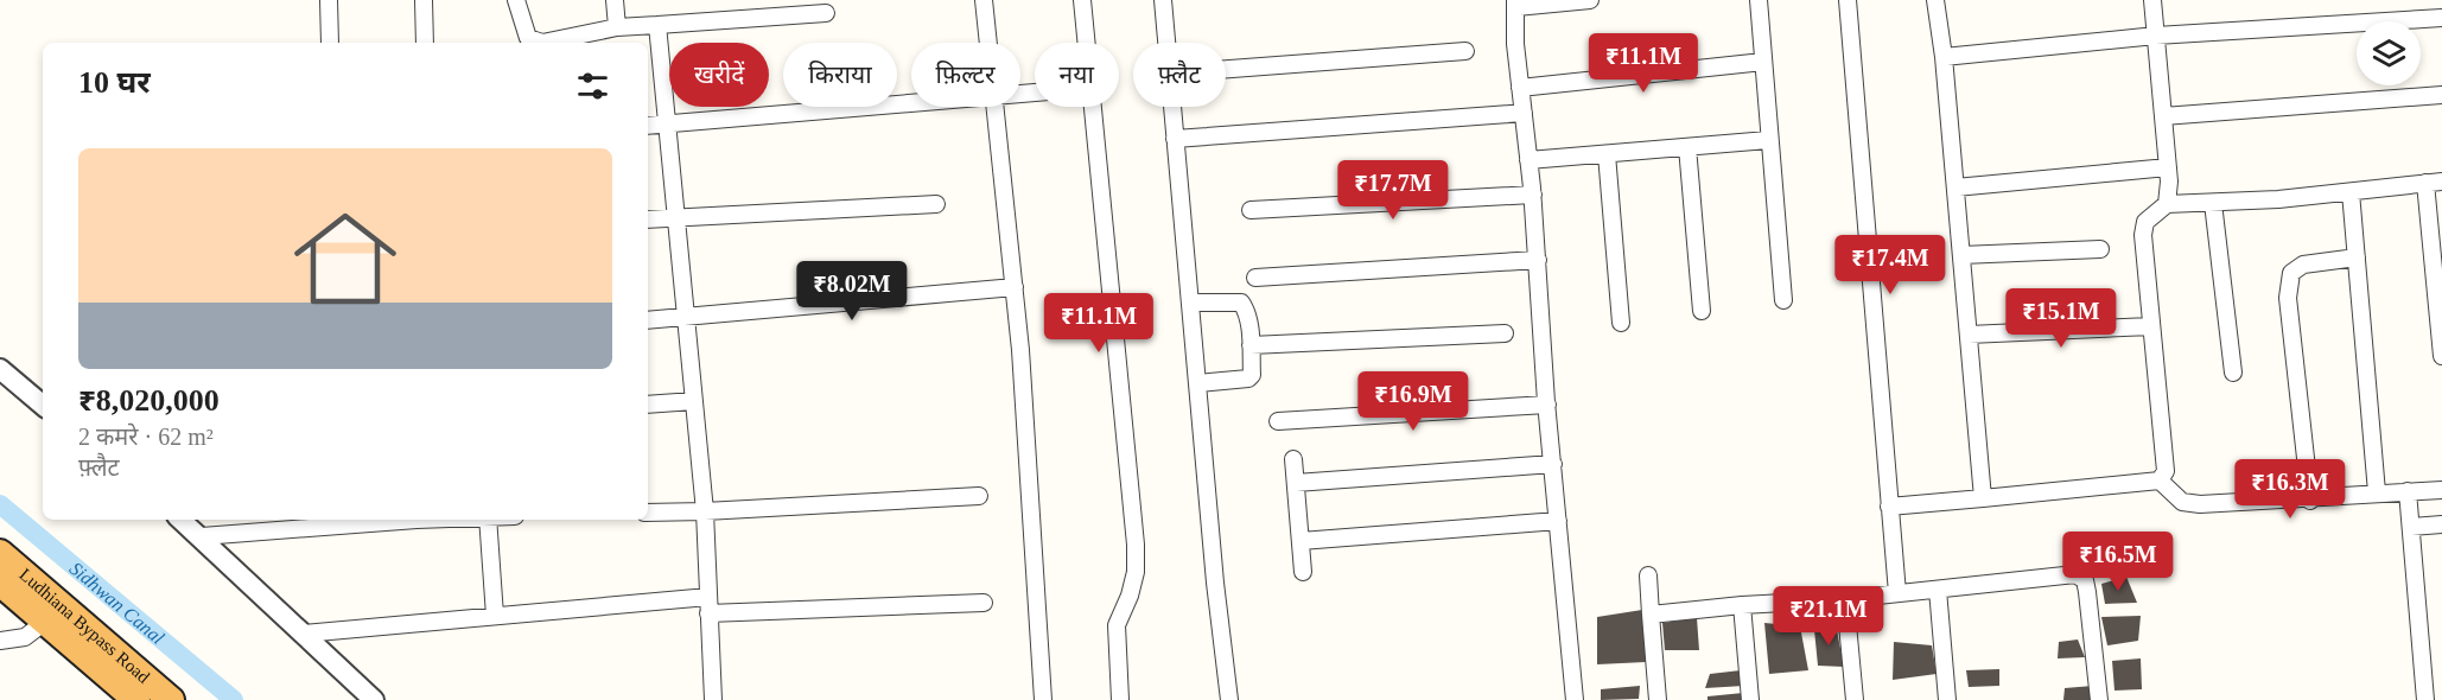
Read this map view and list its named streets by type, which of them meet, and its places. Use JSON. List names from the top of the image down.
{
  "streets": {
    "highway": ["Ludhiana Bypass Road"]
  },
  "water": ["Sidhwan Canal"],
  "page": {
    "price": [
      "₹11.1M",
      "₹17.7M",
      "₹17.4M",
      "₹8.02M",
      "₹15.1M",
      "₹11.1M",
      "₹16.9M",
      "₹16.3M",
      "₹16.5M",
      "₹21.1M"
    ],
    "chip": [
      "खरीदें",
      "किराया",
      "फ़िल्टर",
      "नया",
      "फ़्लैट"
    ],
    "heading": "10 घर",
    "list": [
      {
        "name": "₹8,020,000",
        "note": "2 कमरे · 62 m² · फ़्लैट"
      }
    ]
  }
}
